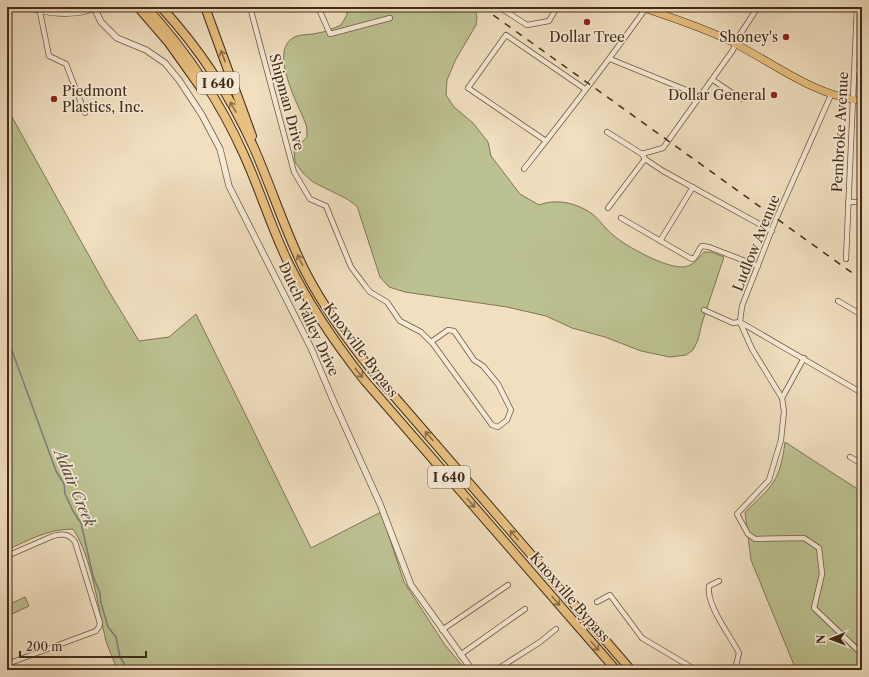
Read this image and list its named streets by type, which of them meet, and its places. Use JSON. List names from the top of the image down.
{
  "streets": {
    "highway": ["I 640", "Knoxville Bypass"],
    "street": [
      "Shipman Drive",
      "Pembroke Avenue",
      "Ludlow Avenue",
      "Dutch Valley Drive"
    ]
  },
  "water": ["Adair Creek"],
  "places": [
    "Dollar Tree",
    "Shoney's",
    "Dollar General",
    "Piedmont Plastics, Inc."
  ],
  "scale_bar": "200 m",
  "north": "left"
}
